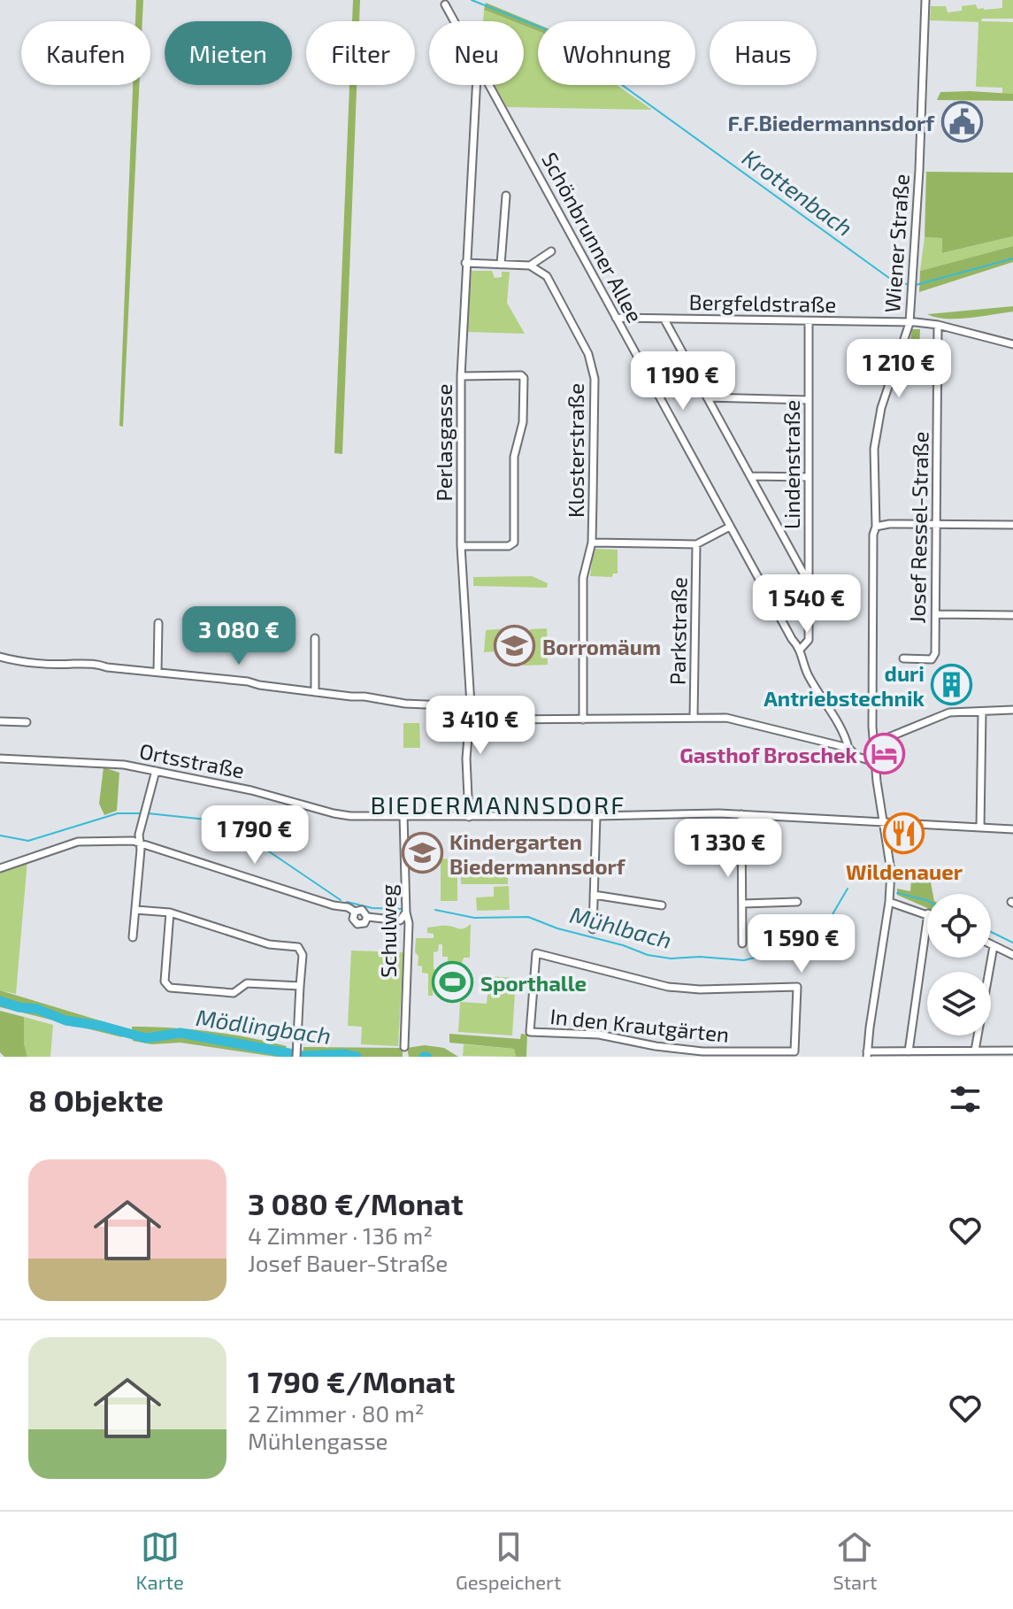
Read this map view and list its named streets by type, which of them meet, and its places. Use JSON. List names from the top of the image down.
{
  "streets": {
    "street": [
      "Schönbrunner Allee",
      "Wiener Straße",
      "Bergfeldstraße",
      "Perlasgasse",
      "Klosterstraße",
      "Lindenstraße",
      "Josef Ressel-Straße",
      "Parkstraße",
      "Ortsstraße",
      "Schulweg",
      "In den Krautgärten"
    ]
  },
  "crossings": [
    ["Schönbrunner Allee", "Bergfeldstraße"],
    ["Schönbrunner Allee", "Lindenstraße"],
    ["Wiener Straße", "Bergfeldstraße"],
    ["Wiener Straße", "Ortsstraße"],
    ["Bergfeldstraße", "Lindenstraße"],
    ["Bergfeldstraße", "Josef Ressel-Straße"],
    ["Perlasgasse", "Ortsstraße"],
    ["Ortsstraße", "Schulweg"]
  ],
  "districts": ["BIEDERMANNSDORF"],
  "water": ["Krottenbach", "Mühlbach", "Mödlingbach"],
  "places": {
    "public building": ["F.F.Biedermannsdorf"],
    "school or university": ["Borromäum", "Kindergarten Biedermannsdorf"],
    "building": ["duri Antriebstechnik"],
    "hotel": ["Gasthof Broschek"],
    "restaurant": ["Wildenauer"],
    "sports": ["Sporthalle"]
  },
  "page": {
    "chip": [
      "Kaufen",
      "Mieten",
      "Filter",
      "Neu",
      "Wohnung",
      "Haus"
    ],
    "price": [
      "1 210 €",
      "1 190 €",
      "1 540 €",
      "3 080 €",
      "3 410 €",
      "1 790 €",
      "1 330 €",
      "1 590 €"
    ],
    "heading": "8 Objekte",
    "list": [
      {
        "name": "3 080 €/Monat",
        "note": "4 Zimmer · 136 m² · Josef Bauer-Straße"
      },
      {
        "name": "1 790 €/Monat",
        "note": "2 Zimmer · 80 m² · Mühlengasse"
      }
    ],
    "tabs": ["Karte", "Gespeichert", "Start"]
  }
}
